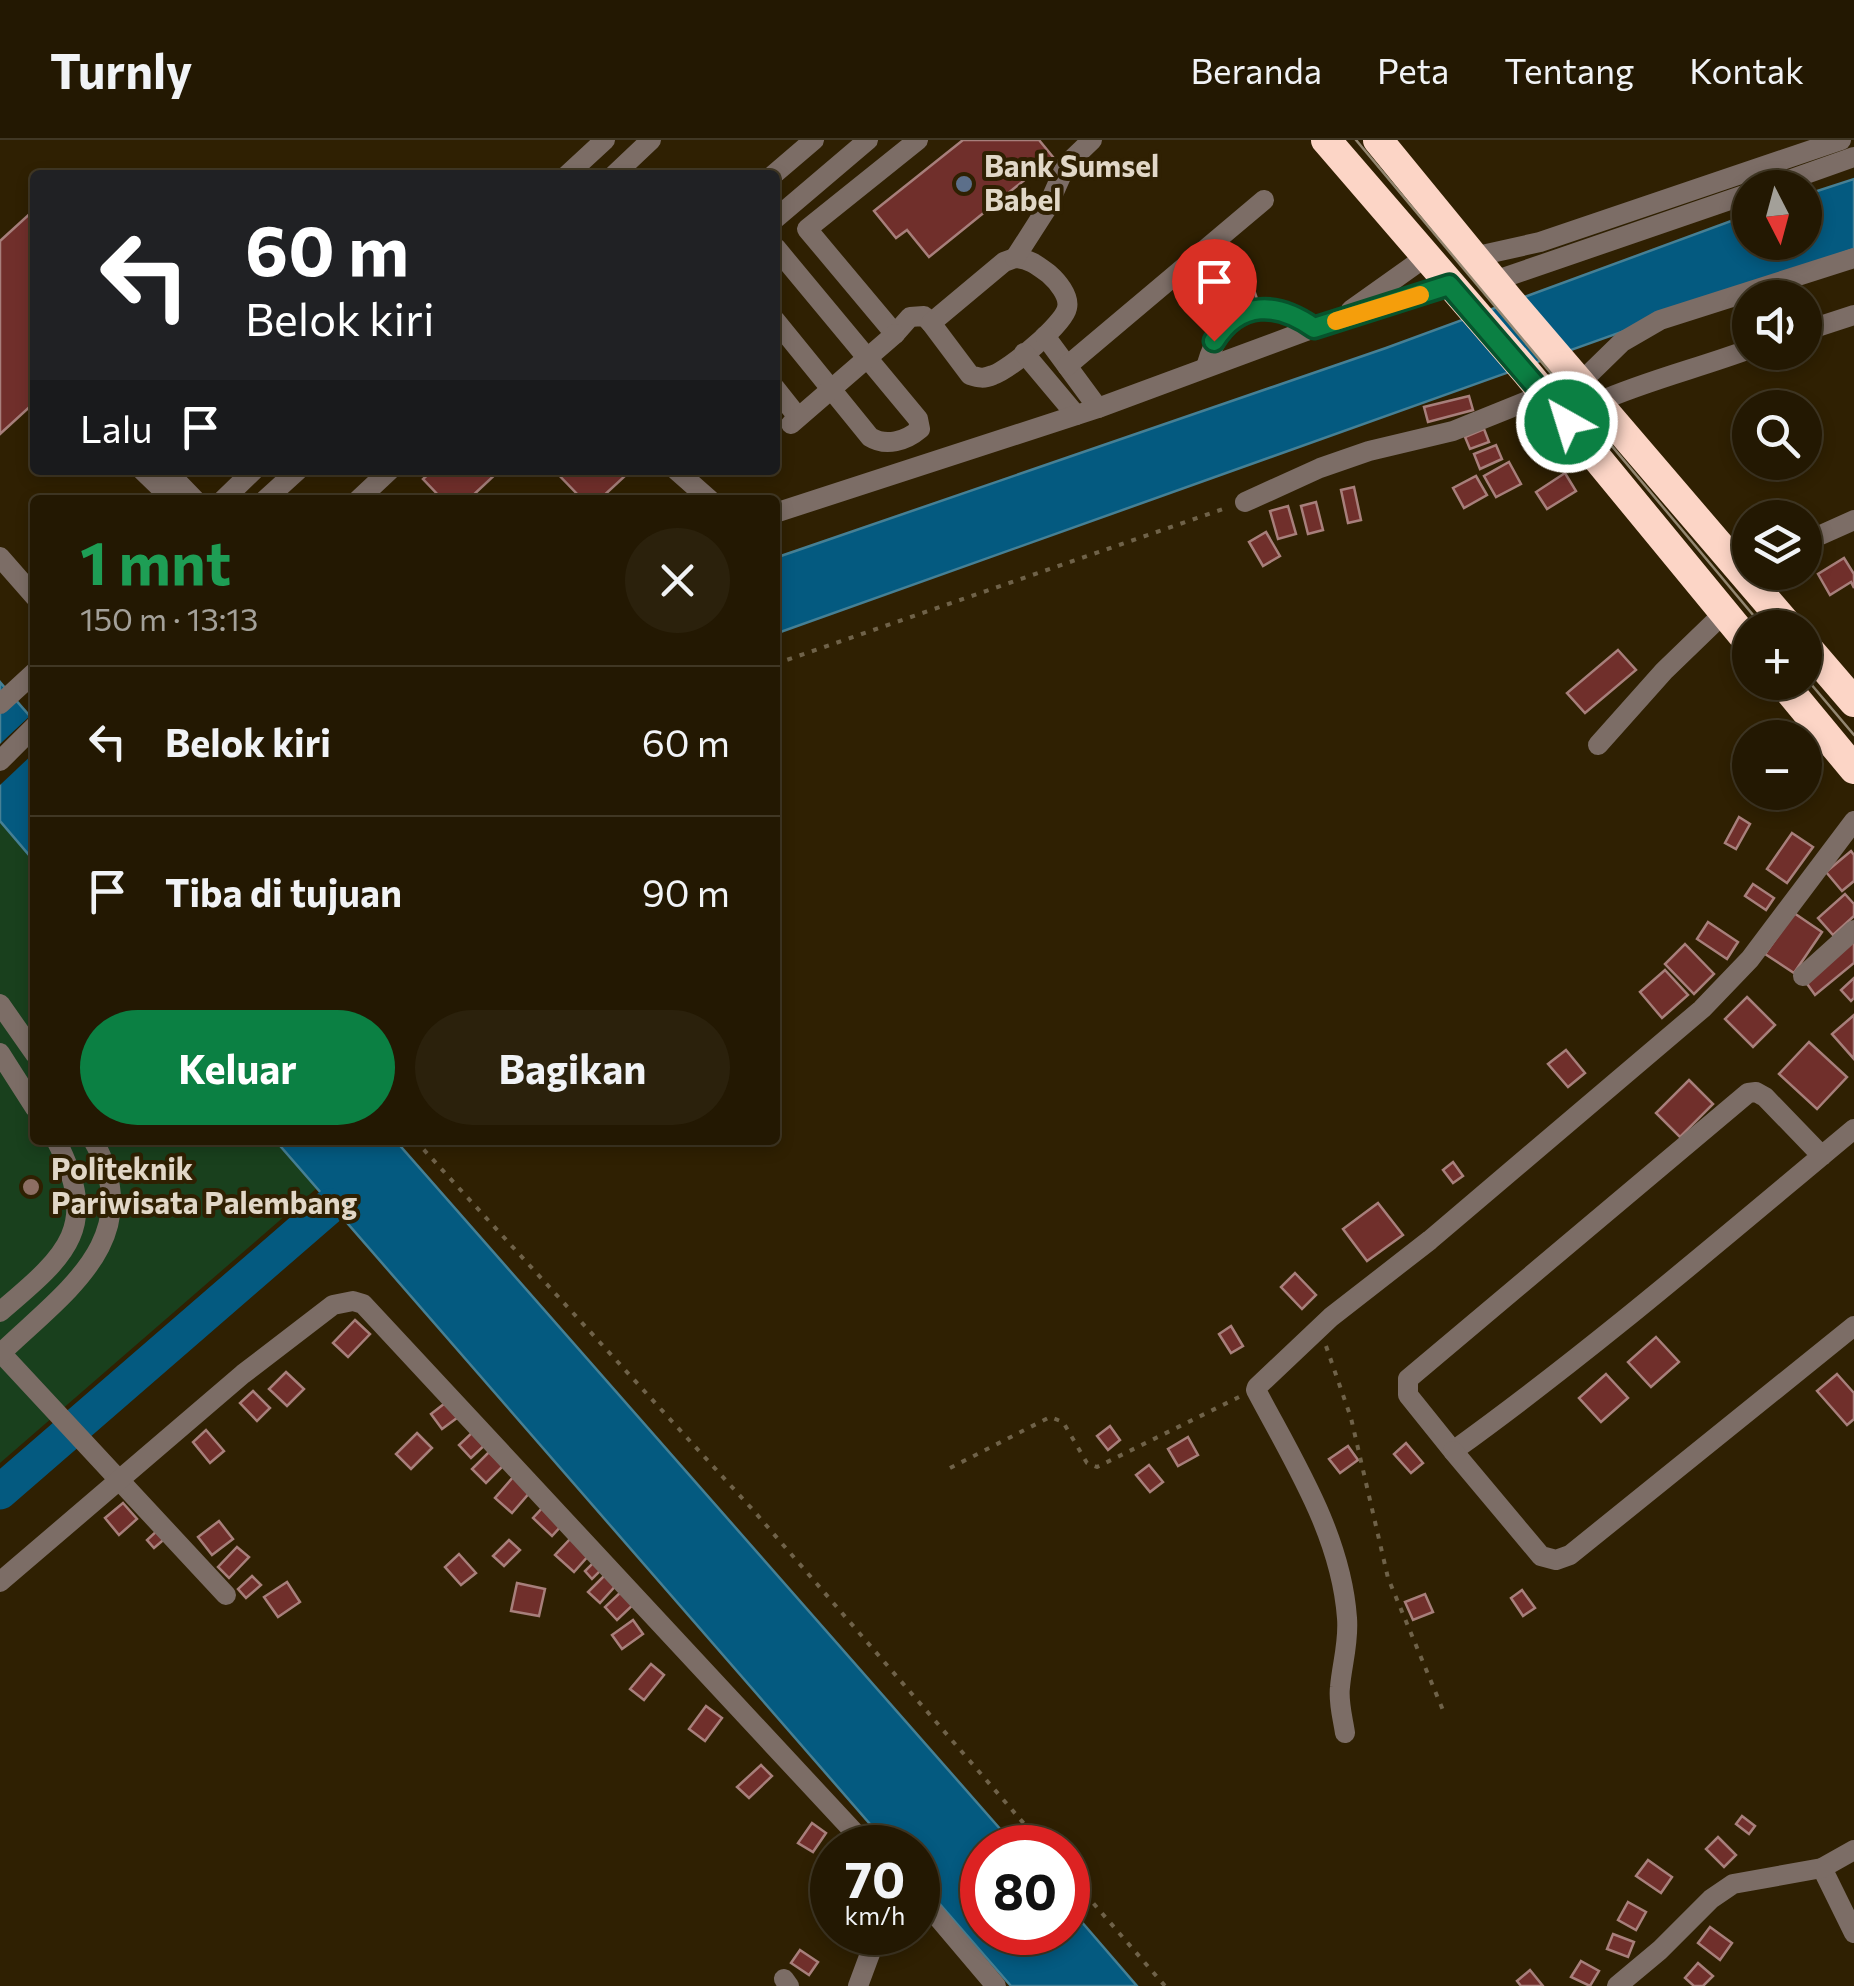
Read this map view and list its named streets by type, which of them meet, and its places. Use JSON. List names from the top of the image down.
{
  "places": ["Bank Sumsel Babel", "Politeknik Pariwisata Palembang"],
  "north": "bottom",
  "page": {
    "header": "Turnly",
    "nav": [
      "Beranda",
      "Peta",
      "Tentang",
      "Kontak"
    ],
    "map_buttons": ["+", "−"],
    "turn": ["60 m", "Belok kiri"],
    "then": "Lalu",
    "heading": ["1 mnt", "150 m · 13:13"],
    "list": [
      {
        "name": "Belok kiri",
        "value": "60 m"
      },
      {
        "name": "Tiba di tujuan",
        "value": "90 m"
      }
    ],
    "buttons": ["Keluar", "Bagikan"],
    "speed": "70 km/h",
    "limit": "80"
  }
}
